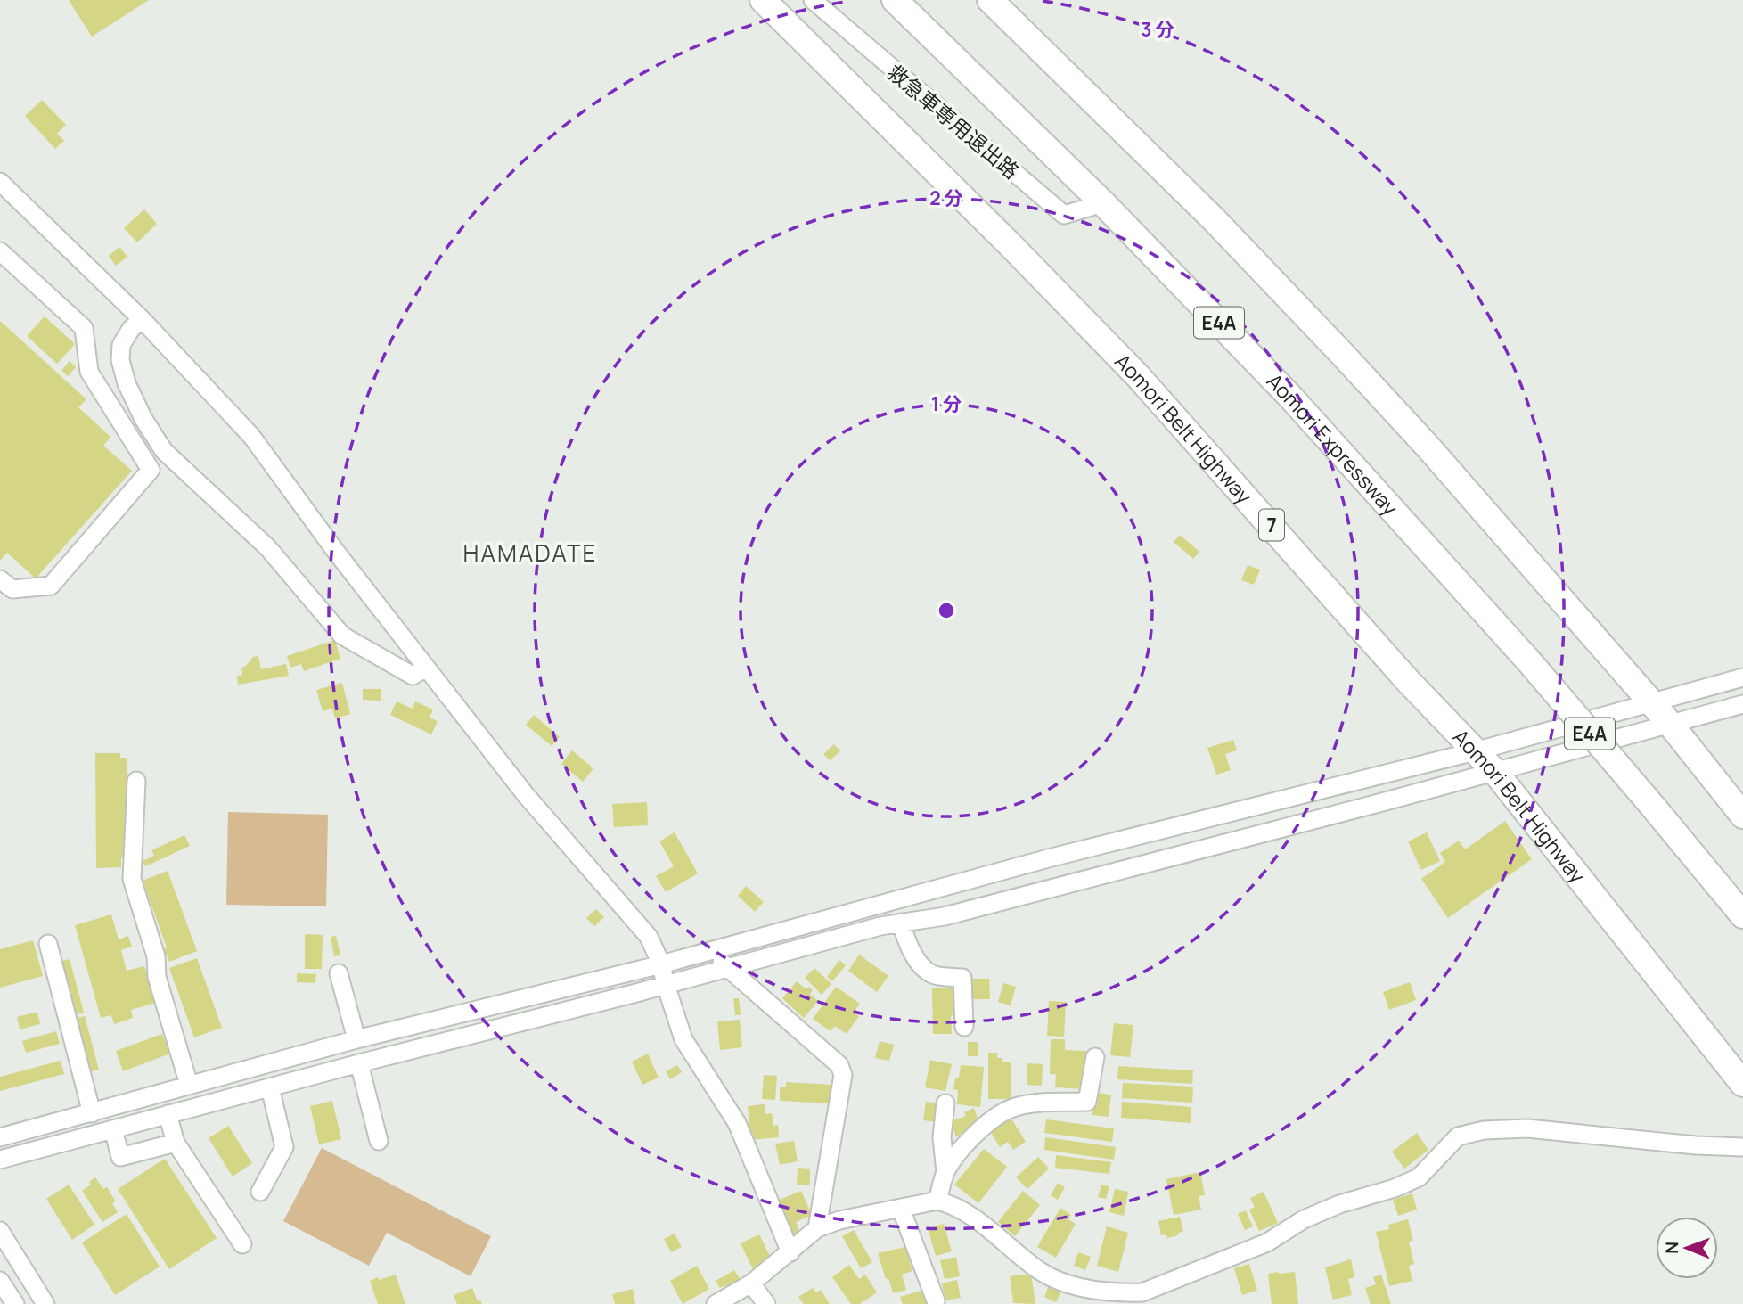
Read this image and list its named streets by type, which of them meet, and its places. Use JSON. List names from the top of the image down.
{
  "streets": {
    "highway": [
      "E4A",
      "Aomori Belt Highway",
      "Aomori Expressway",
      "7"
    ],
    "street": ["救急車専用退出路"]
  },
  "crossings": [
    ["救急車専用退出路", "Aomori Expressway"]
  ],
  "districts": ["HAMADATE"],
  "north": "left",
  "rings": ["3 分", "2 分", "1 分"]
}
